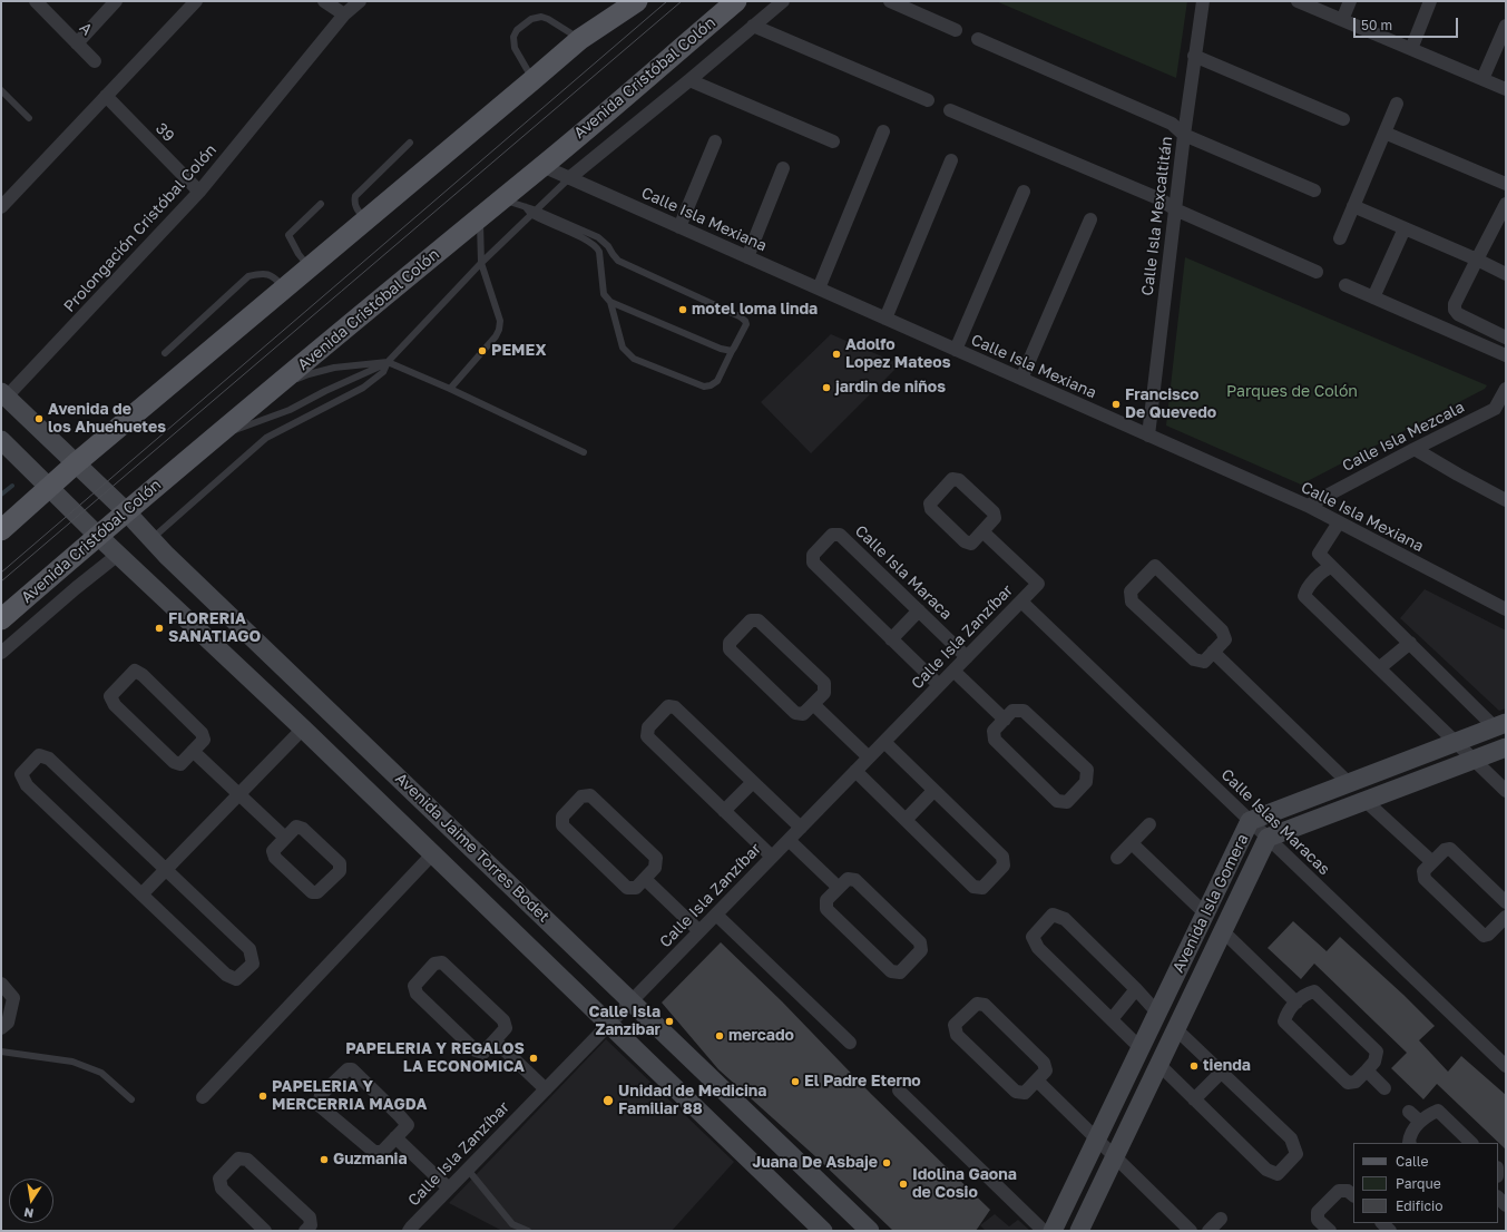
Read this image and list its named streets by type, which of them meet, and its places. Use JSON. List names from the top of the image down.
{
  "streets": {
    "main road": ["Avenida Cristóbal Colón"],
    "street": [
      "A",
      "39",
      "Calle Isla Mexcaltitán",
      "Calle Isla Mexiana",
      "Prolongación Cristóbal Colón",
      "Calle Isla Mezcala",
      "Calle Isla Maraca",
      "Calle Isla Zanzíbar",
      "Calle Islas Maracas",
      "Avenida Jaime Torres Bodet",
      "Avenida Isla Gomera"
    ]
  },
  "crossings": [
    ["Avenida Cristóbal Colón", "Calle Isla Mexiana"],
    ["Avenida Cristóbal Colón", "Avenida Jaime Torres Bodet"],
    ["39", "Prolongación Cristóbal Colón"],
    ["Calle Isla Mexcaltitán", "Calle Isla Mexiana"],
    ["Calle Isla Mexiana", "Calle Isla Mezcala"],
    ["Prolongación Cristóbal Colón", "Avenida Jaime Torres Bodet"],
    ["Calle Isla Maraca", "Calle Isla Zanzíbar"],
    ["Calle Isla Zanzíbar", "Calle Islas Maracas"],
    ["Calle Isla Zanzíbar", "Avenida Jaime Torres Bodet"],
    ["Calle Islas Maracas", "Avenida Isla Gomera"]
  ],
  "parks": ["Parques de Colón"],
  "places": [
    "motel loma linda",
    "PEMEX",
    "Adolfo Lopez Mateos",
    "jardin de niños",
    "Francisco De Quevedo",
    "Avenida de los Ahuehuetes",
    "FLORERIA SANATIAGO",
    "Calle Isla Zanzibar",
    "mercado",
    "PAPELERIA Y REGALOS LA ECONOMICA",
    "tienda",
    "El Padre Eterno",
    "PAPELERIA Y MERCERRIA MAGDA",
    "Unidad de Medicina Familiar 88",
    "Guzmania",
    "Juana De Asbaje",
    "Idolina Gaona de Cosio"
  ],
  "legend": ["Calle", "Parque", "Edificio"],
  "scale_bar": "50 m",
  "north": "bottom"
}
